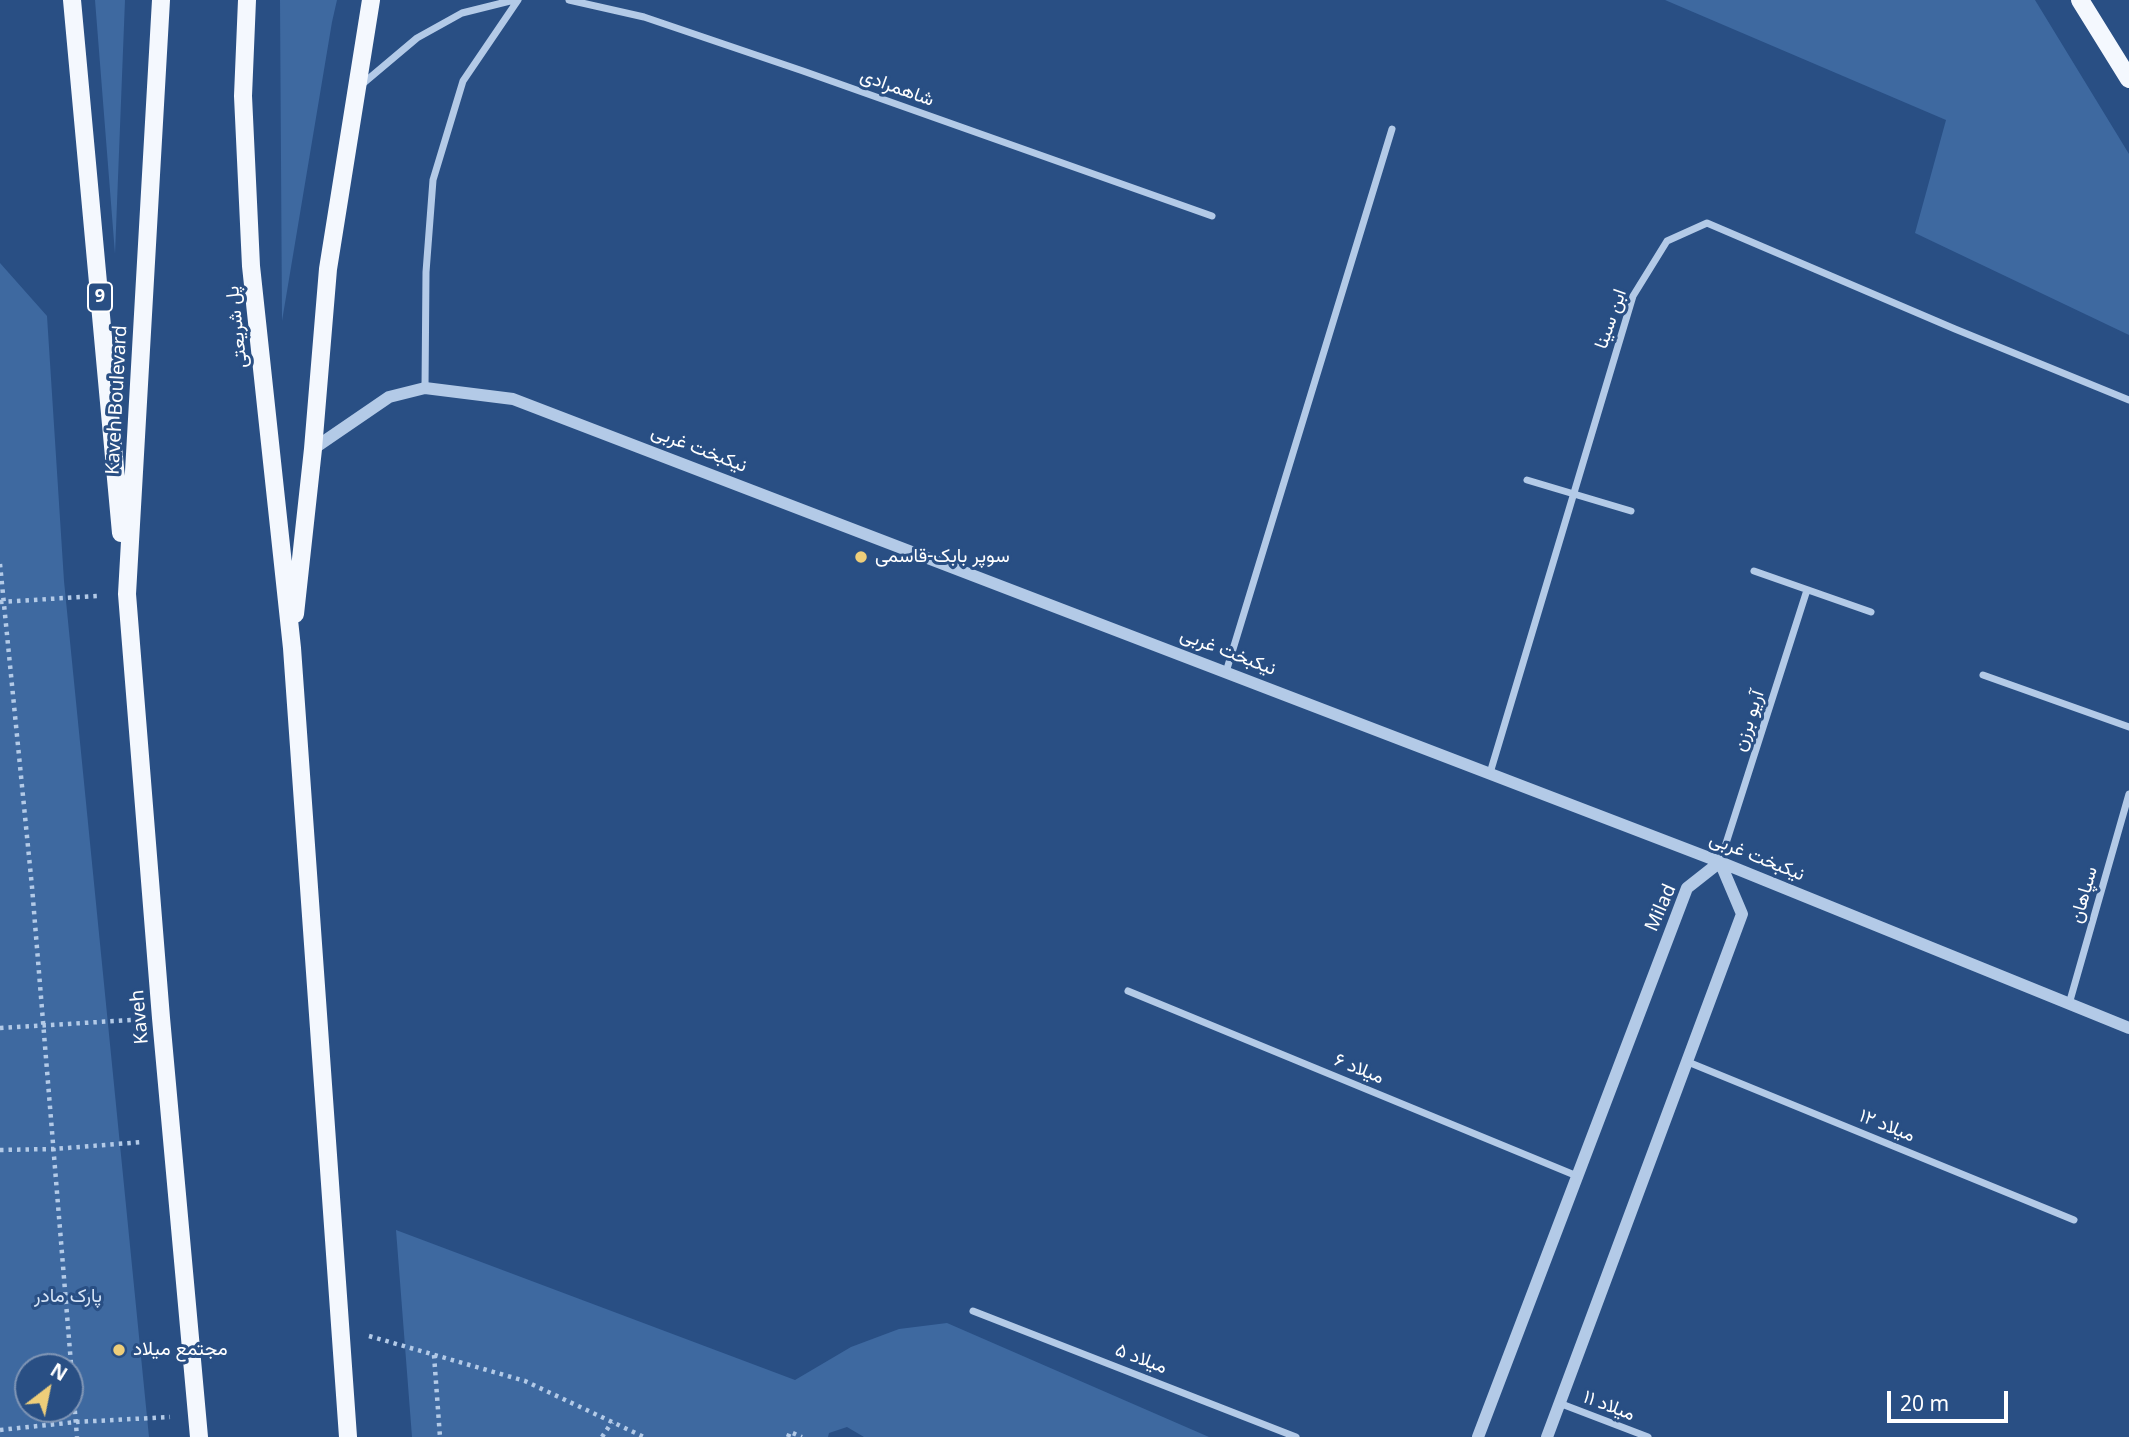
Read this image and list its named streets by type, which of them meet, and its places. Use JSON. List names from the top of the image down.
{
  "streets": {
    "main road": [
      "9",
      "پل شریعتی",
      "Kaveh Boulevard",
      "Kaveh"
    ],
    "street": [
      "شاهمرادی",
      "ابن سینا",
      "نیکبخت غربی",
      "آریو برزن",
      "سپاهان",
      "Milad",
      "میلاد ۶",
      "میلاد ۱۲",
      "میلاد ۵",
      "میلاد ۱۱"
    ]
  },
  "crossings": [
    ["9", "Kaveh Boulevard"],
    ["9", "Kaveh"],
    ["ابن سینا", "نیکبخت غربی"],
    ["Kaveh Boulevard", "Kaveh"],
    ["نیکبخت غربی", "آریو برزن"],
    ["نیکبخت غربی", "سپاهان"],
    ["نیکبخت غربی", "Milad"],
    ["آریو برزن", "Milad"],
    ["Milad", "میلاد ۶"]
  ],
  "parks": ["پارک مادر"],
  "places": ["سوپر بابک-قاسمی", "مجتمع میلاد"],
  "scale_bar": "20 m",
  "north": "top right"
}
